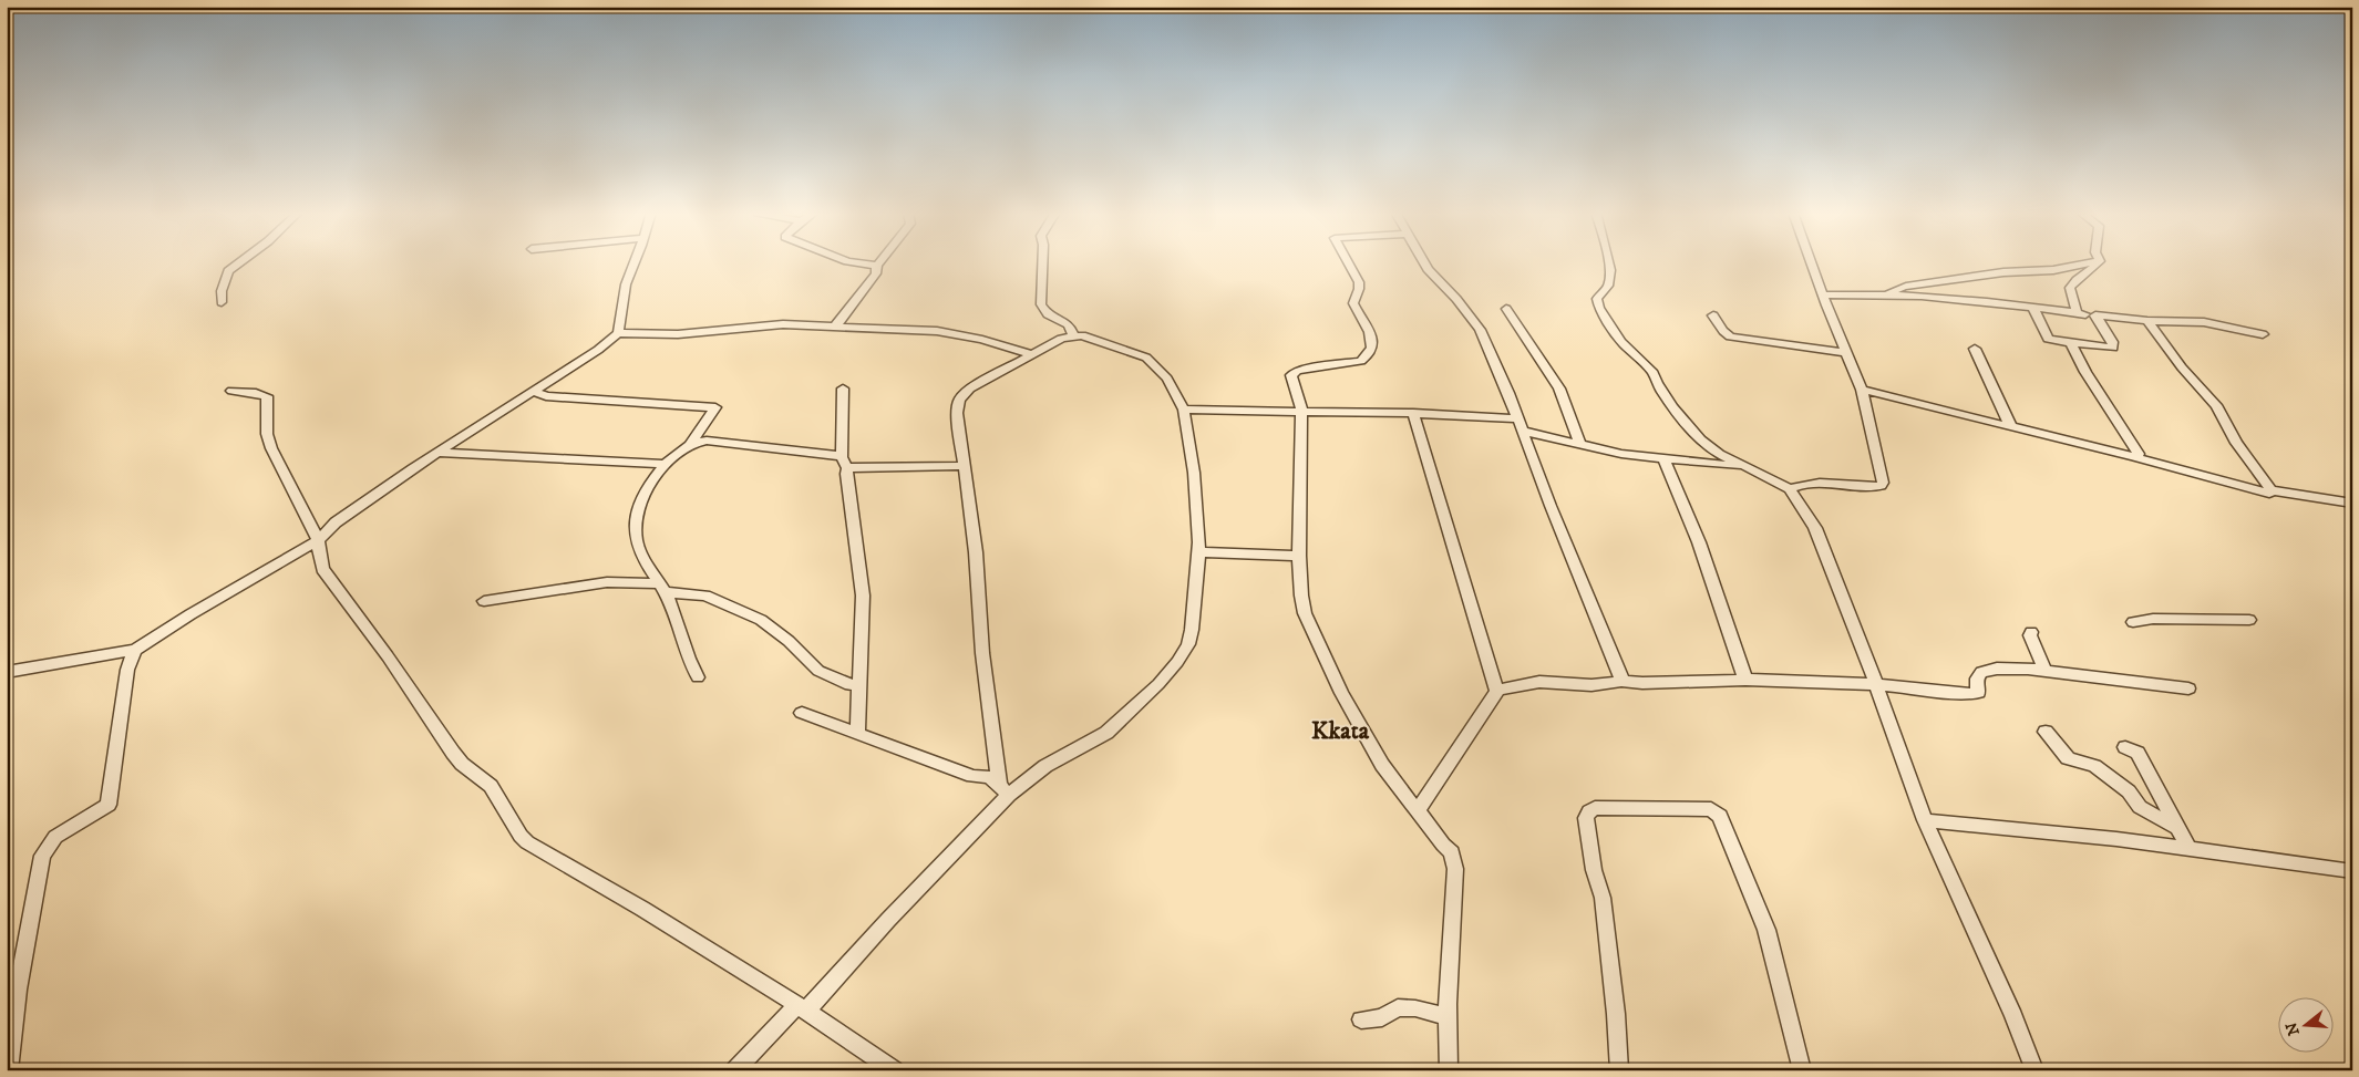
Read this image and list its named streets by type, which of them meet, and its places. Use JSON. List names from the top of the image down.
{
  "districts": ["Kkata"],
  "north": "left"
}
